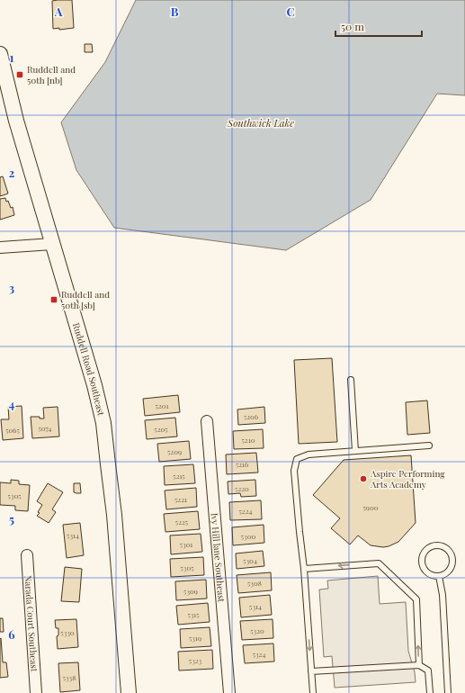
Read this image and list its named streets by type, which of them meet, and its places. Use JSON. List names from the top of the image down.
{
  "streets": {
    "main road": ["Ruddell Road Southeast"],
    "street": ["Ivy Hill lane Southeast", "Narada Court Southeast"]
  },
  "water": ["Southwick Lake"],
  "places": {
    "transit": ["Ruddell and 50th [nb]", "Ruddell and 50th [sb]"],
    "other": ["Aspire Performing Arts Academy"]
  },
  "house_numbers": [
    "5201",
    "5206",
    "5074",
    "5205",
    "5065",
    "5210",
    "5209",
    "5216",
    "5215",
    "5220",
    "5305",
    "5221",
    "5900",
    "5224",
    "5225",
    "5314",
    "5300",
    "5301",
    "5304",
    "5305",
    "5308",
    "5309",
    "5314",
    "5315",
    "5320",
    "5330",
    "5319",
    "5324",
    "5323",
    "5338"
  ],
  "scale_bar": "50 m",
  "grid": {
    "columns": ["A", "B", "C"],
    "rows": [
      "1",
      "2",
      "3",
      "4",
      "5",
      "6"
    ]
  }
}
